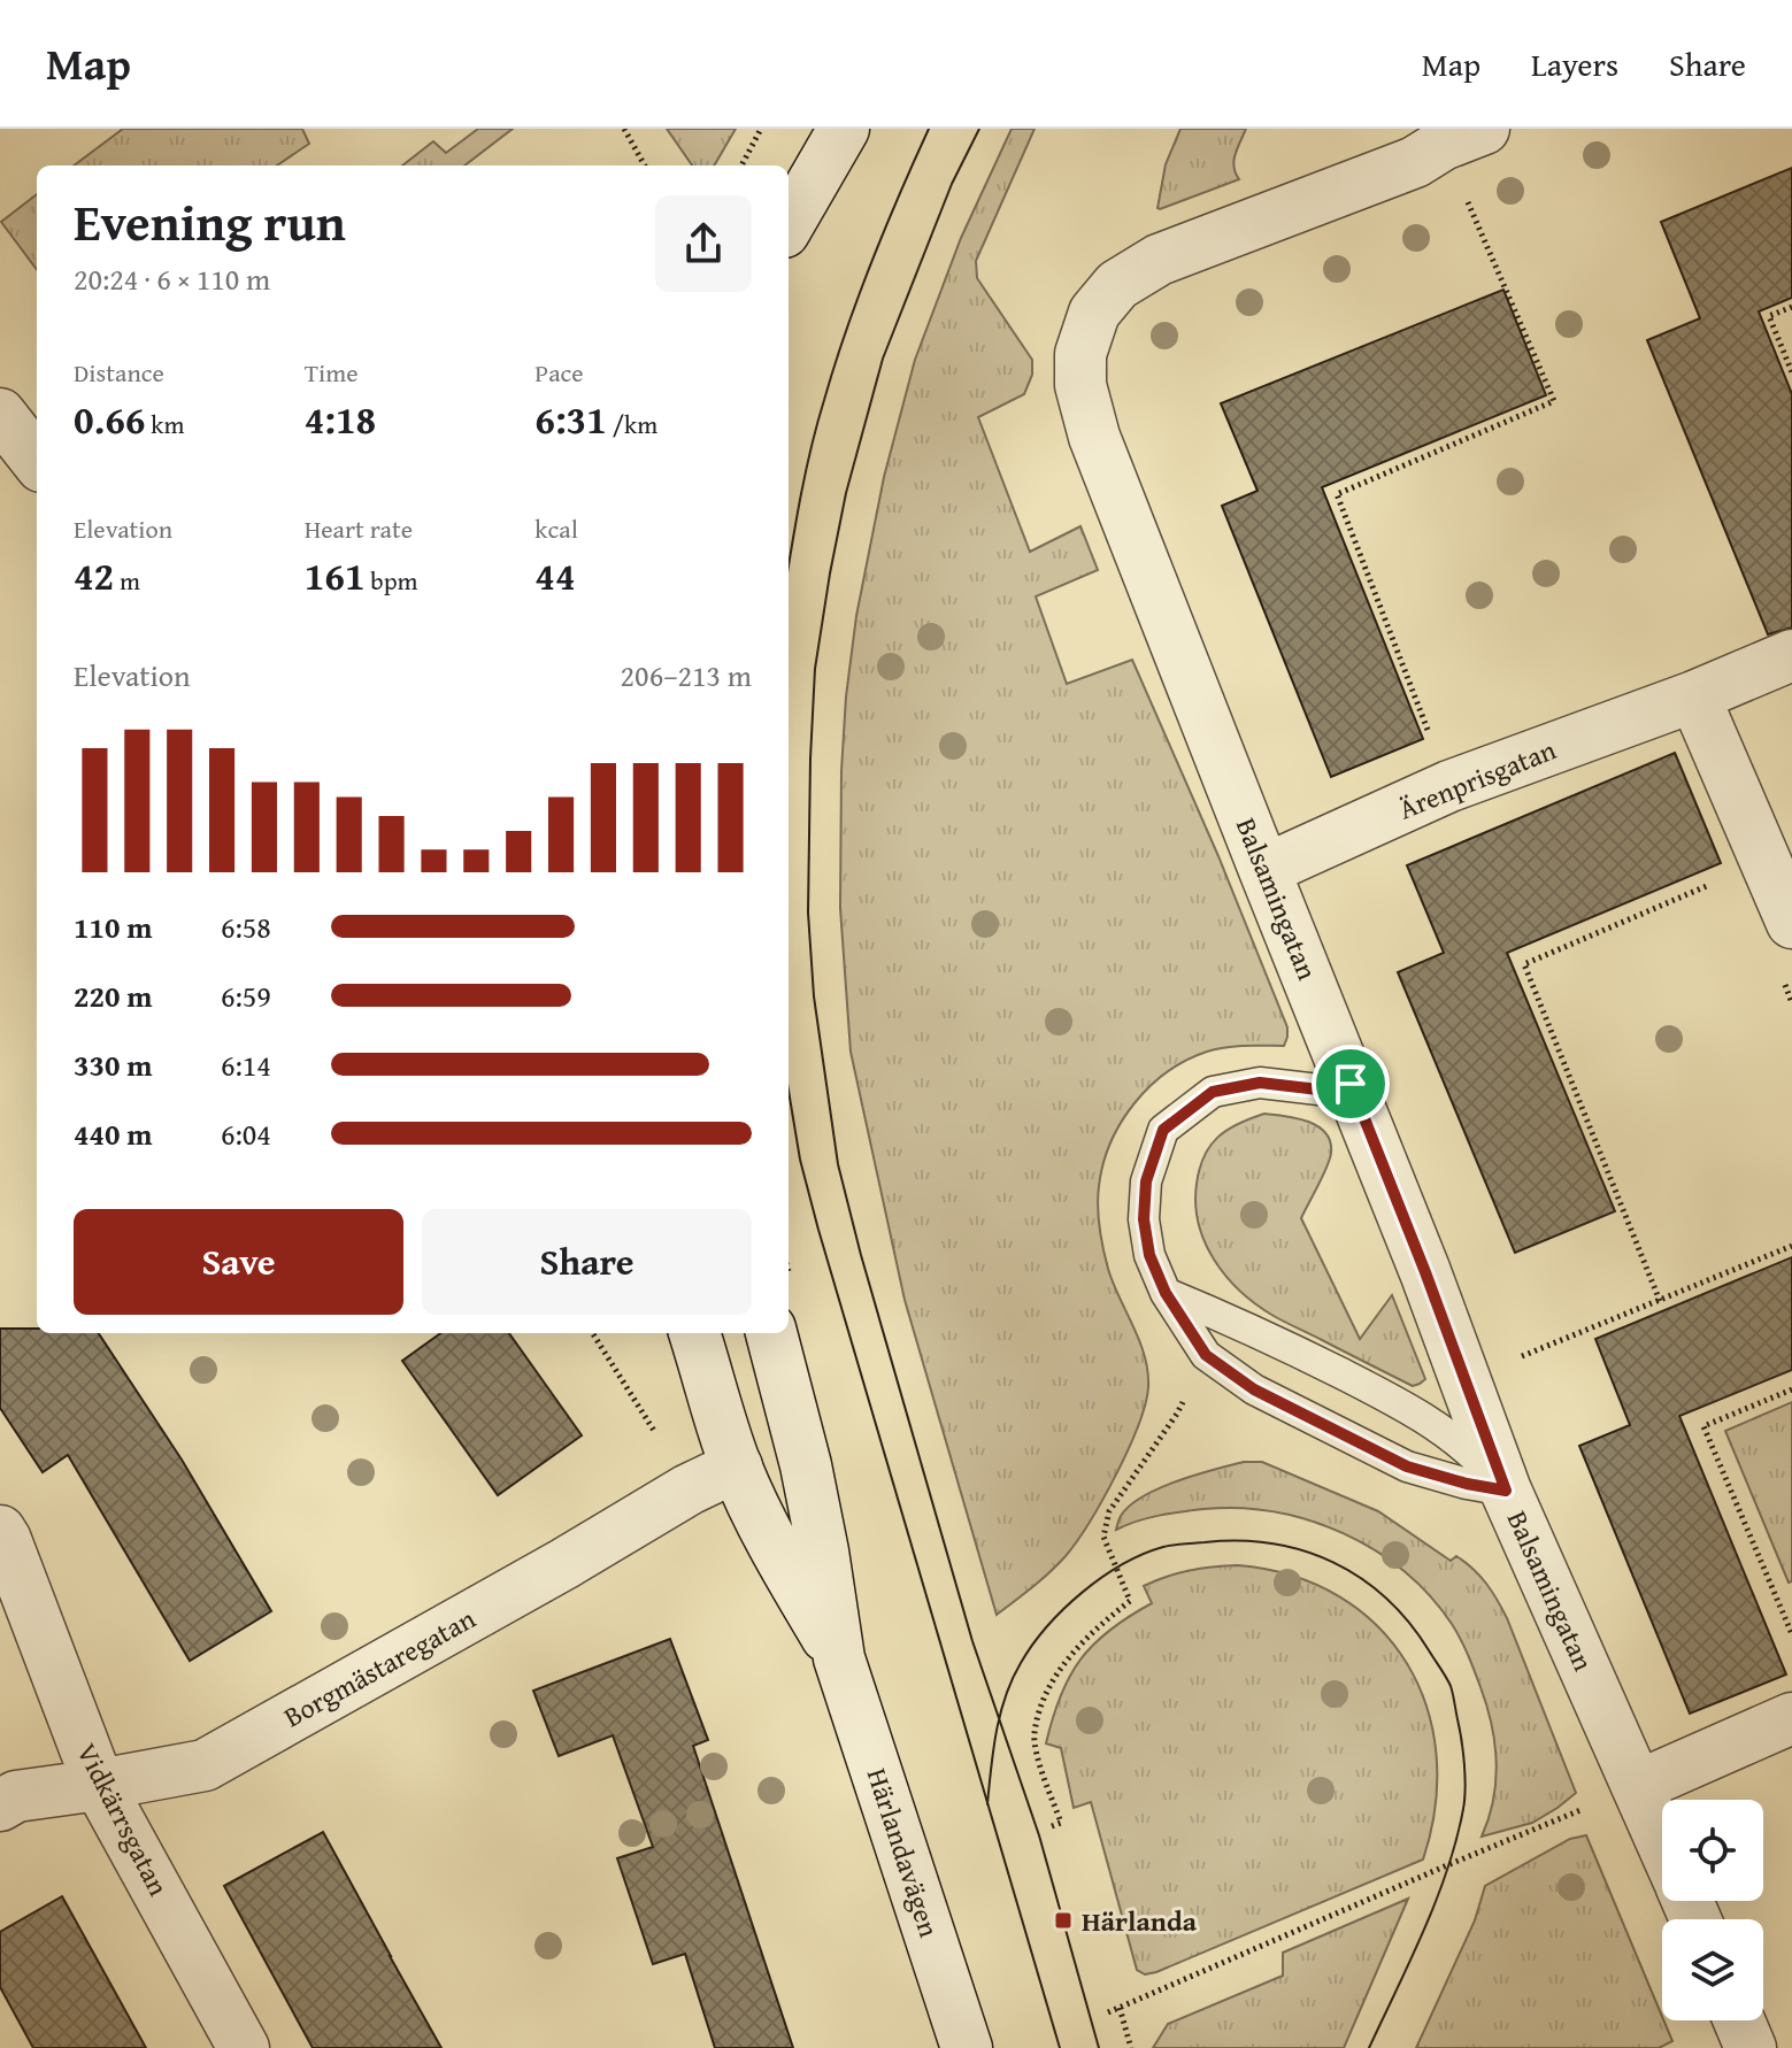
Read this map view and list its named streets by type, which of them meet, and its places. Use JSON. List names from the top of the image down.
{
  "streets": {
    "street": [
      "Ärenprisgatan",
      "Balsamingatan",
      "Borgmästaregatan",
      "Vidkärrsgatan",
      "Härlandavägen"
    ]
  },
  "crossings": [
    ["Ärenprisgatan", "Balsamingatan"],
    ["Borgmästaregatan", "Vidkärrsgatan"],
    ["Borgmästaregatan", "Härlandavägen"]
  ],
  "places": {
    "transit": ["Härlanda"]
  },
  "page": {
    "header": "Map",
    "nav": ["Map", "Layers", "Share"],
    "heading": ["Evening run", "20:24 · 6 × 110 m"],
    "stats": [
      ["Distance", "0.66 km"],
      ["Time", "4:18"],
      ["Pace", "6:31 /km"],
      ["Elevation", "42 m"],
      ["Heart rate", "161 bpm"],
      ["kcal", "44"]
    ],
    "chart": ["Elevation", "206–213 m"],
    "list": [
      {
        "name": "110 m",
        "note": "6:58"
      },
      {
        "name": "220 m",
        "note": "6:59"
      },
      {
        "name": "330 m",
        "note": "6:14"
      },
      {
        "name": "440 m",
        "note": "6:04"
      }
    ],
    "buttons": ["Save", "Share"]
  }
}
